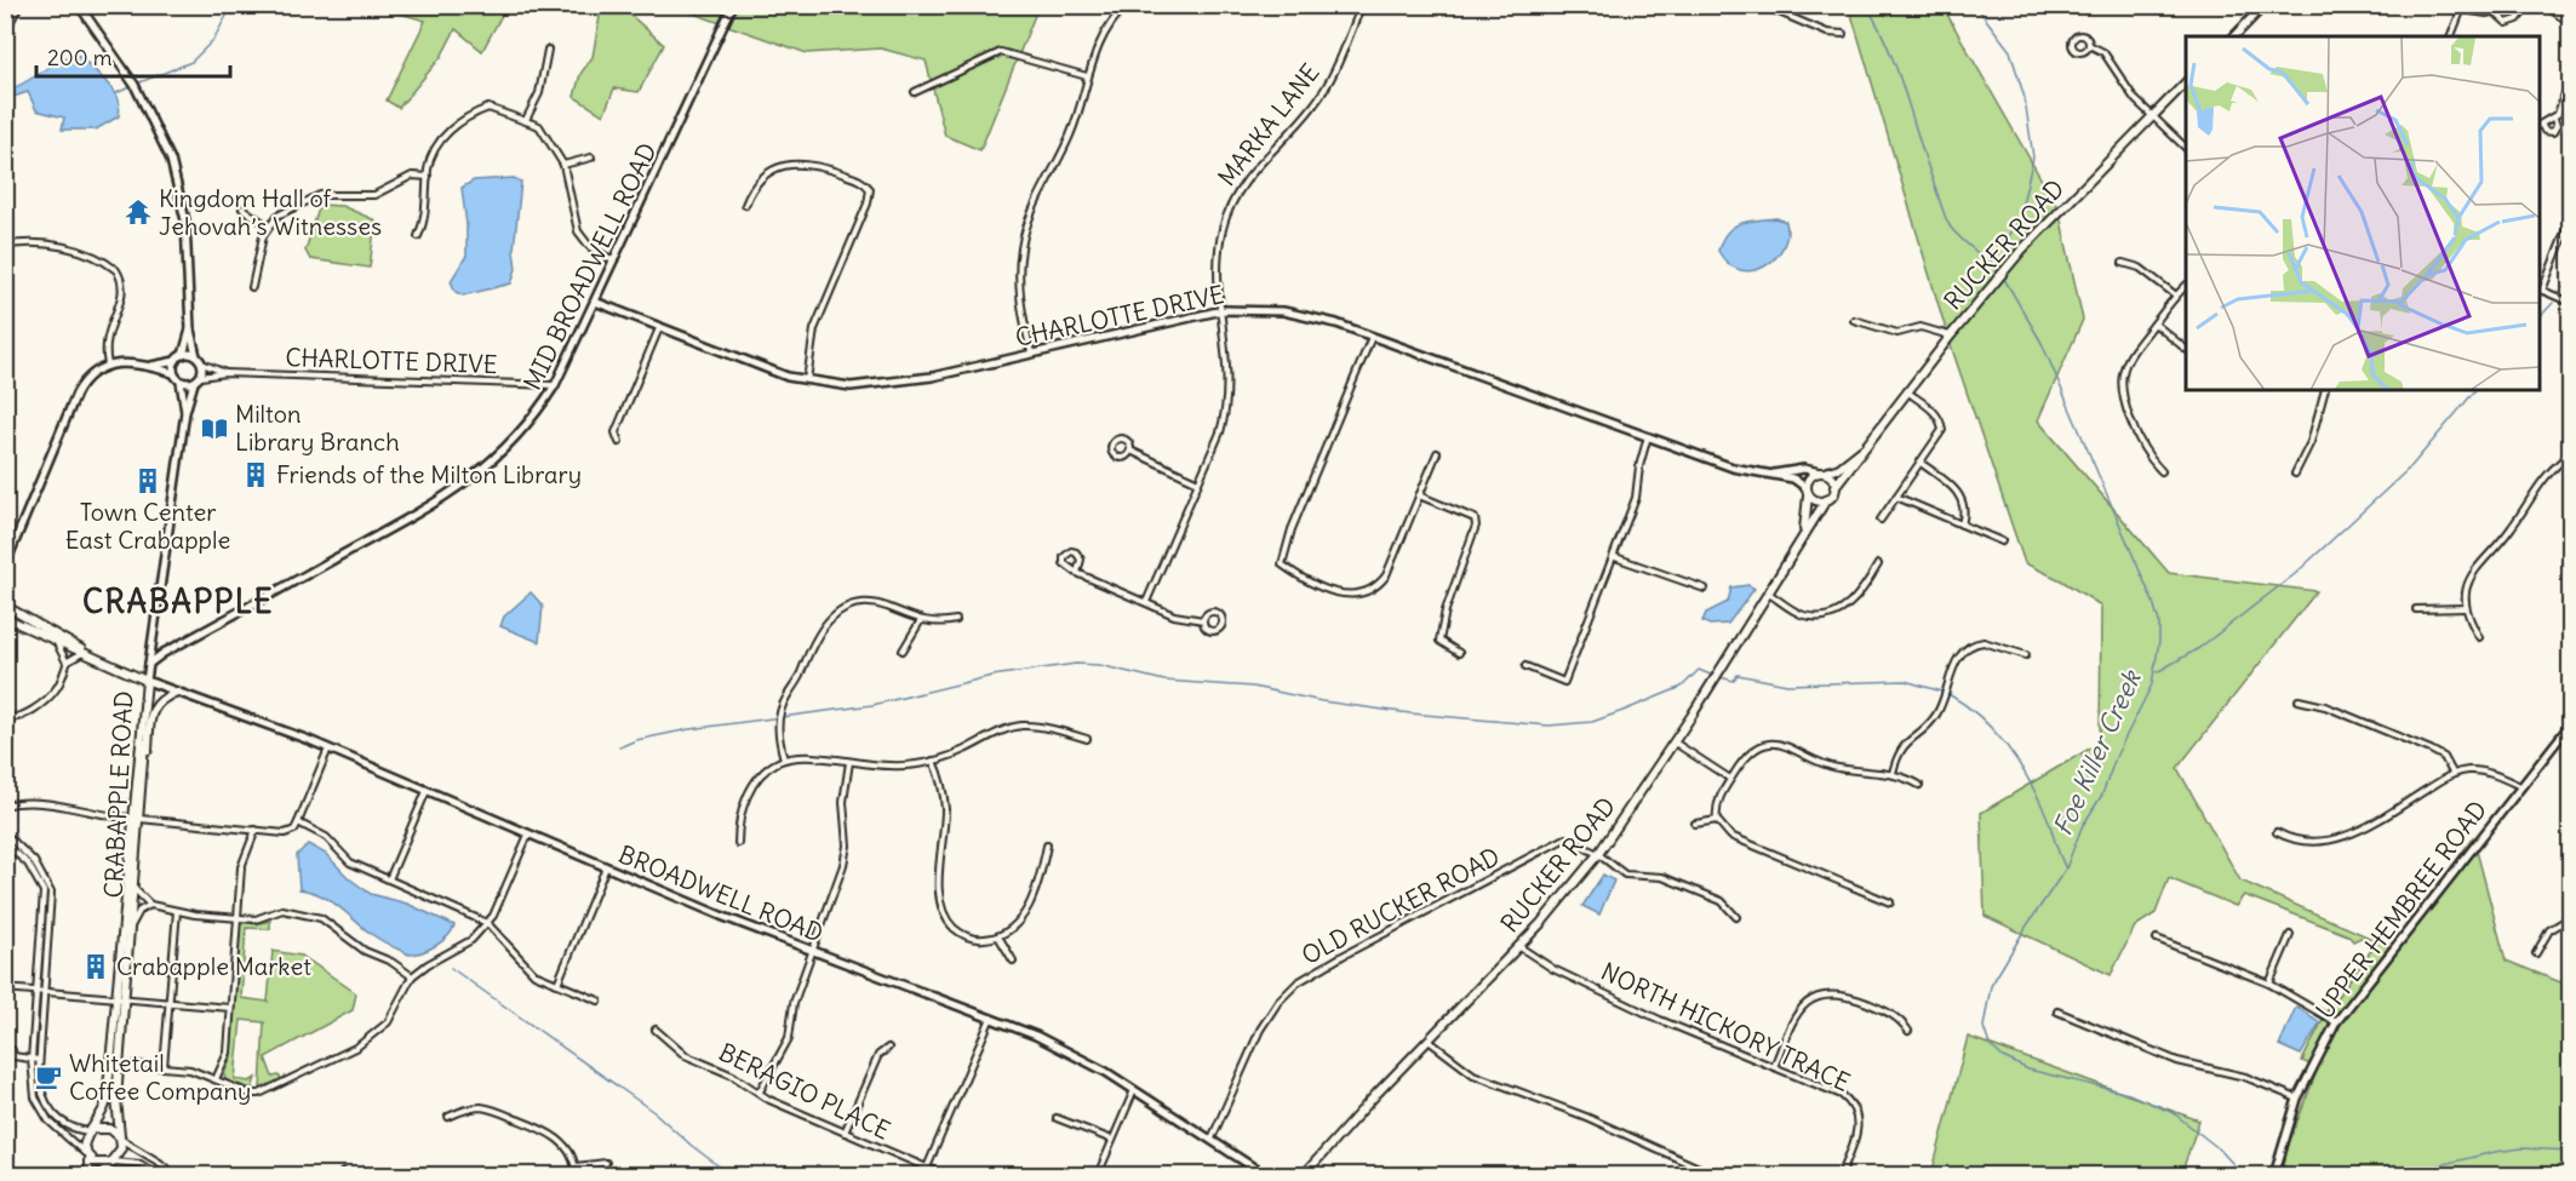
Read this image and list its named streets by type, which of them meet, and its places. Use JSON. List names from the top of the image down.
{
  "streets": {
    "main road": ["RUCKER ROAD", "CRABAPPLE ROAD"],
    "street": [
      "MARKA LANE",
      "MID BROADWELL ROAD",
      "CHARLOTTE DRIVE",
      "BROADWELL ROAD",
      "OLD RUCKER ROAD",
      "UPPER HEMBREE ROAD",
      "NORTH HICKORY TRACE",
      "BERAGIO PLACE"
    ]
  },
  "crossings": [
    ["MARKA LANE", "CHARLOTTE DRIVE"],
    ["RUCKER ROAD", "CHARLOTTE DRIVE"],
    ["RUCKER ROAD", "OLD RUCKER ROAD"],
    ["RUCKER ROAD", "NORTH HICKORY TRACE"],
    ["MID BROADWELL ROAD", "CHARLOTTE DRIVE"],
    ["CRABAPPLE ROAD", "BROADWELL ROAD"],
    ["BROADWELL ROAD", "OLD RUCKER ROAD"]
  ],
  "districts": ["CRABAPPLE"],
  "water": ["Foe Killer Creek"],
  "places": {
    "temple": ["Kingdom Hall of Jehovah’s Witnesses"],
    "library": ["Milton Library Branch"],
    "building": ["Friends of the Milton Library", "Town Center East Crabapple", "Crabapple Market"],
    "cafe": ["Whitetail Coffee Company"]
  },
  "scale_bar": "200 m"
}
